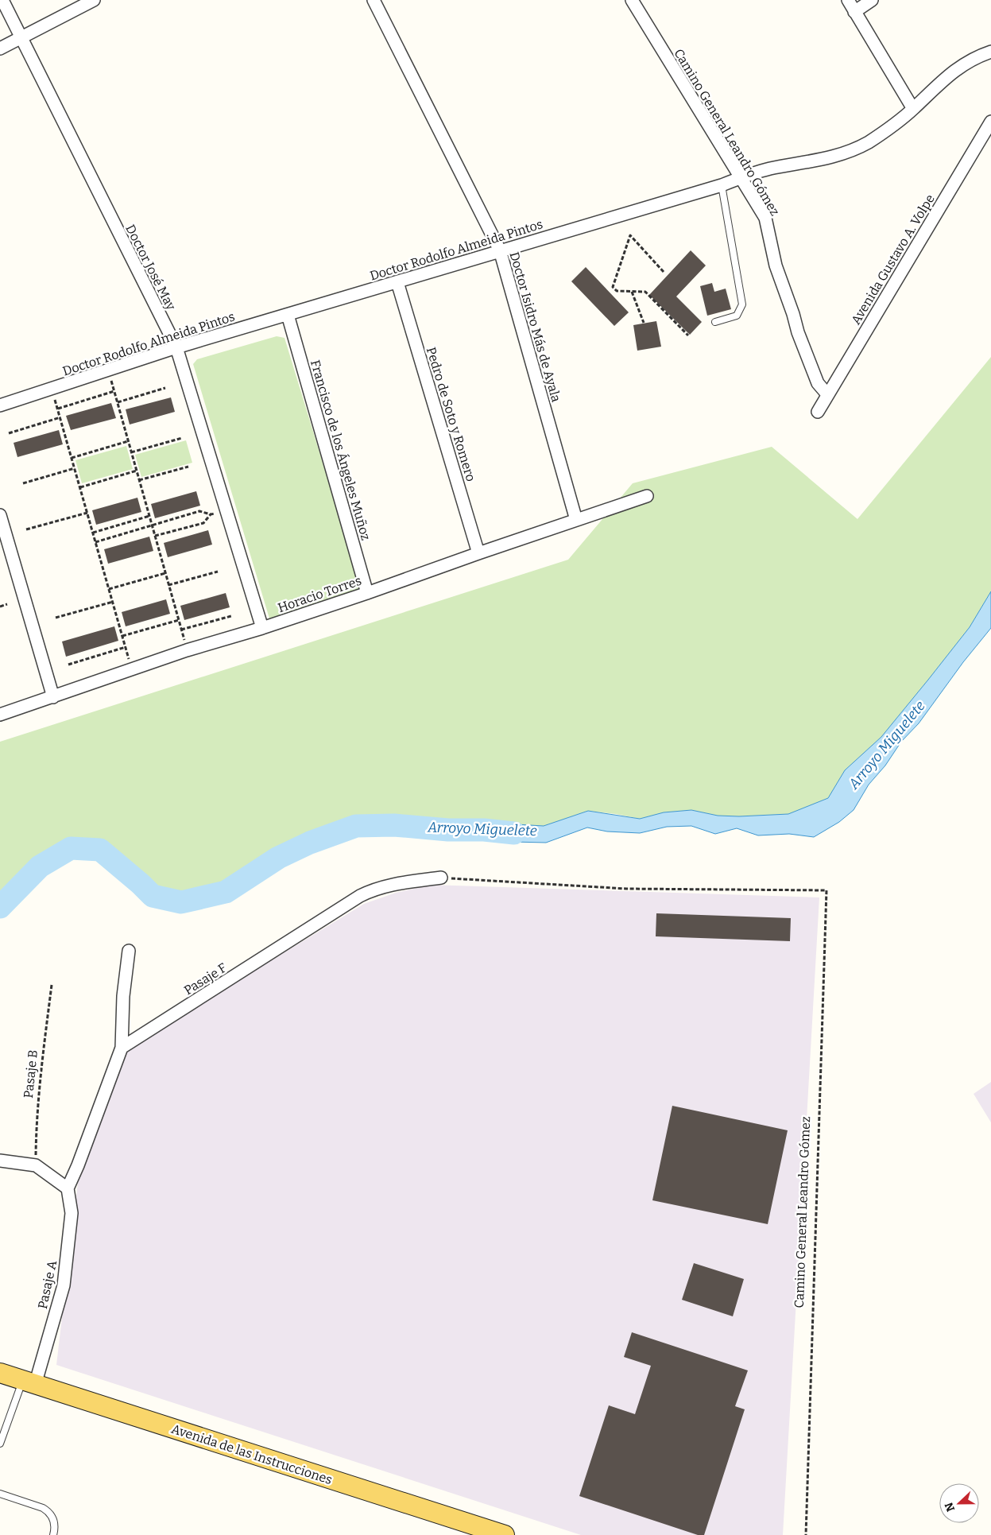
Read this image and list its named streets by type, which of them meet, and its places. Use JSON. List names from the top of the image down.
{
  "streets": {
    "main road": ["Avenida de las Instrucciones"],
    "street": [
      "Camino General Leandro Gómez",
      "Doctor Rodolfo Almeida Pintos",
      "Avenida Gustavo A. Volpe",
      "Doctor José May",
      "Doctor Isidro Más de Ayala",
      "Pedro de Soto y Romero",
      "Francisco de los Ángeles Muñoz",
      "Horacio Torres",
      "Pasaje F",
      "Pasaje A"
    ],
    "path": ["Pasaje B"]
  },
  "crossings": [
    ["Camino General Leandro Gómez", "Doctor Rodolfo Almeida Pintos"],
    ["Camino General Leandro Gómez", "Avenida Gustavo A. Volpe"],
    ["Camino General Leandro Gómez", "Pasaje F"],
    ["Doctor Rodolfo Almeida Pintos", "Doctor José May"],
    ["Doctor Rodolfo Almeida Pintos", "Doctor Isidro Más de Ayala"],
    ["Doctor Rodolfo Almeida Pintos", "Pedro de Soto y Romero"],
    ["Doctor Rodolfo Almeida Pintos", "Francisco de los Ángeles Muñoz"],
    ["Doctor José May", "Horacio Torres"],
    ["Doctor Isidro Más de Ayala", "Horacio Torres"],
    ["Pedro de Soto y Romero", "Horacio Torres"],
    ["Francisco de los Ángeles Muñoz", "Horacio Torres"],
    ["Pasaje A", "Avenida de las Instrucciones"]
  ],
  "water": ["Arroyo Miguelete"],
  "north": "left"
}
